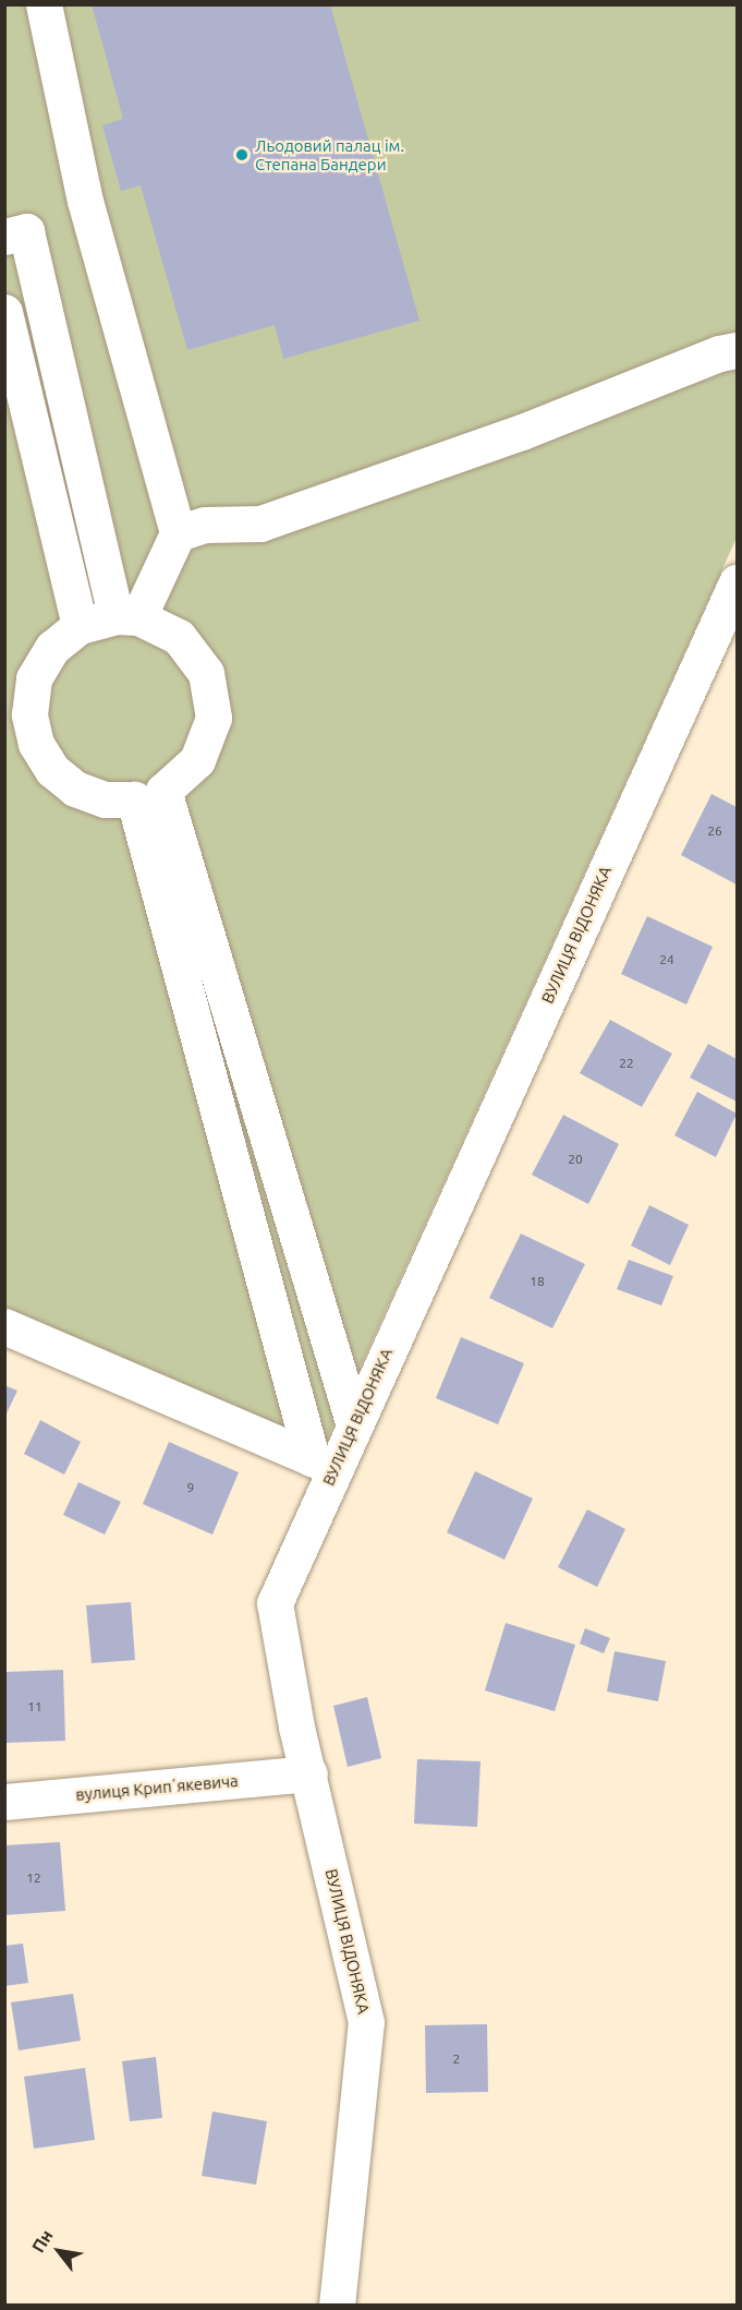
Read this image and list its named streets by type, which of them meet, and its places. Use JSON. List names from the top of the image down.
{
  "streets": {
    "street": ["ВУЛИЦЯ ВІДОНЯКА", "вулиця Крипʼякевича"]
  },
  "crossings": [
    ["ВУЛИЦЯ ВІДОНЯКА", "вулиця Крипʼякевича"]
  ],
  "places": ["Льодовий палац ім. Степана Бандери"],
  "house_numbers": [
    "26",
    "24",
    "22",
    "20",
    "18",
    "9",
    "11",
    "12",
    "2"
  ],
  "north": "top left"
}
